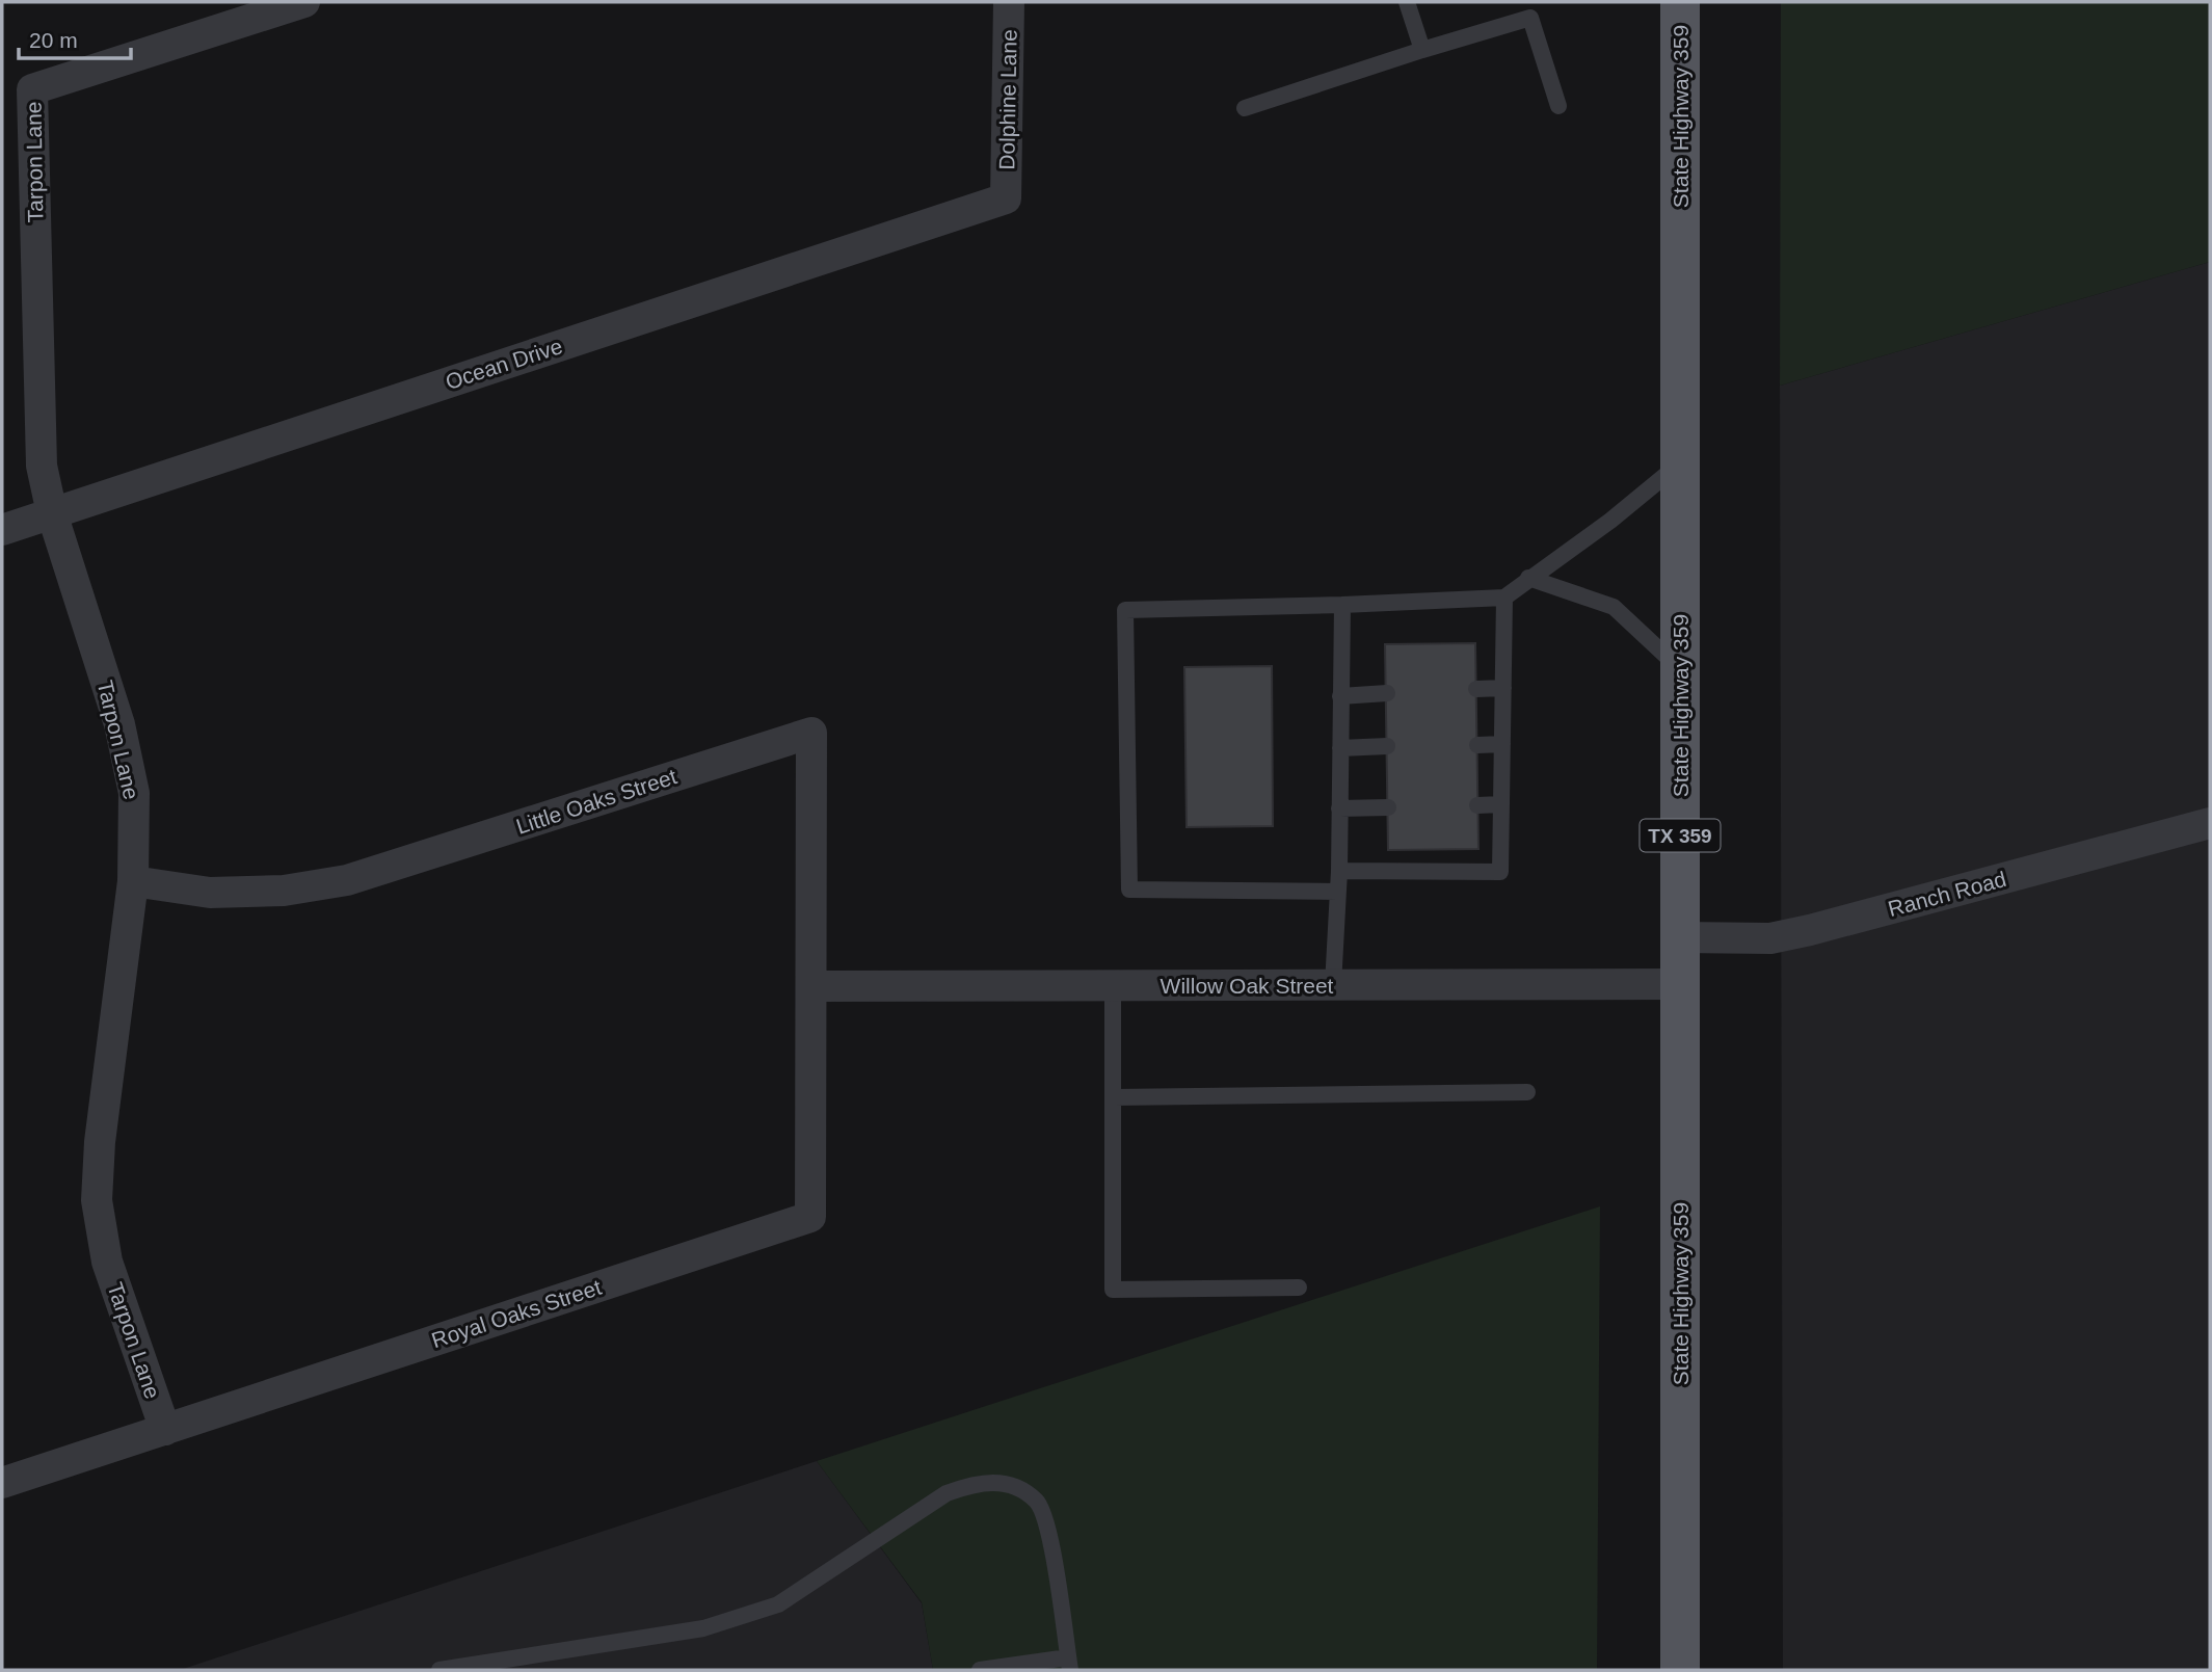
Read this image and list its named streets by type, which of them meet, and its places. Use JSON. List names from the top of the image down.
{
  "streets": {
    "main road": ["State Highway 359", "TX 359"],
    "street": [
      "Dolphine Lane",
      "Tarpon Lane",
      "Ocean Drive",
      "Little Oaks Street",
      "Ranch Road",
      "Willow Oak Street",
      "Royal Oaks Street"
    ]
  },
  "crossings": [
    ["Dolphine Lane", "Ocean Drive"],
    ["State Highway 359", "Ranch Road"],
    ["State Highway 359", "Willow Oak Street"],
    ["Tarpon Lane", "Ocean Drive"],
    ["Tarpon Lane", "Little Oaks Street"],
    ["Tarpon Lane", "Royal Oaks Street"],
    ["Little Oaks Street", "Willow Oak Street"],
    ["Little Oaks Street", "Royal Oaks Street"],
    ["Willow Oak Street", "Royal Oaks Street"]
  ],
  "scale_bar": "20 m"
}
